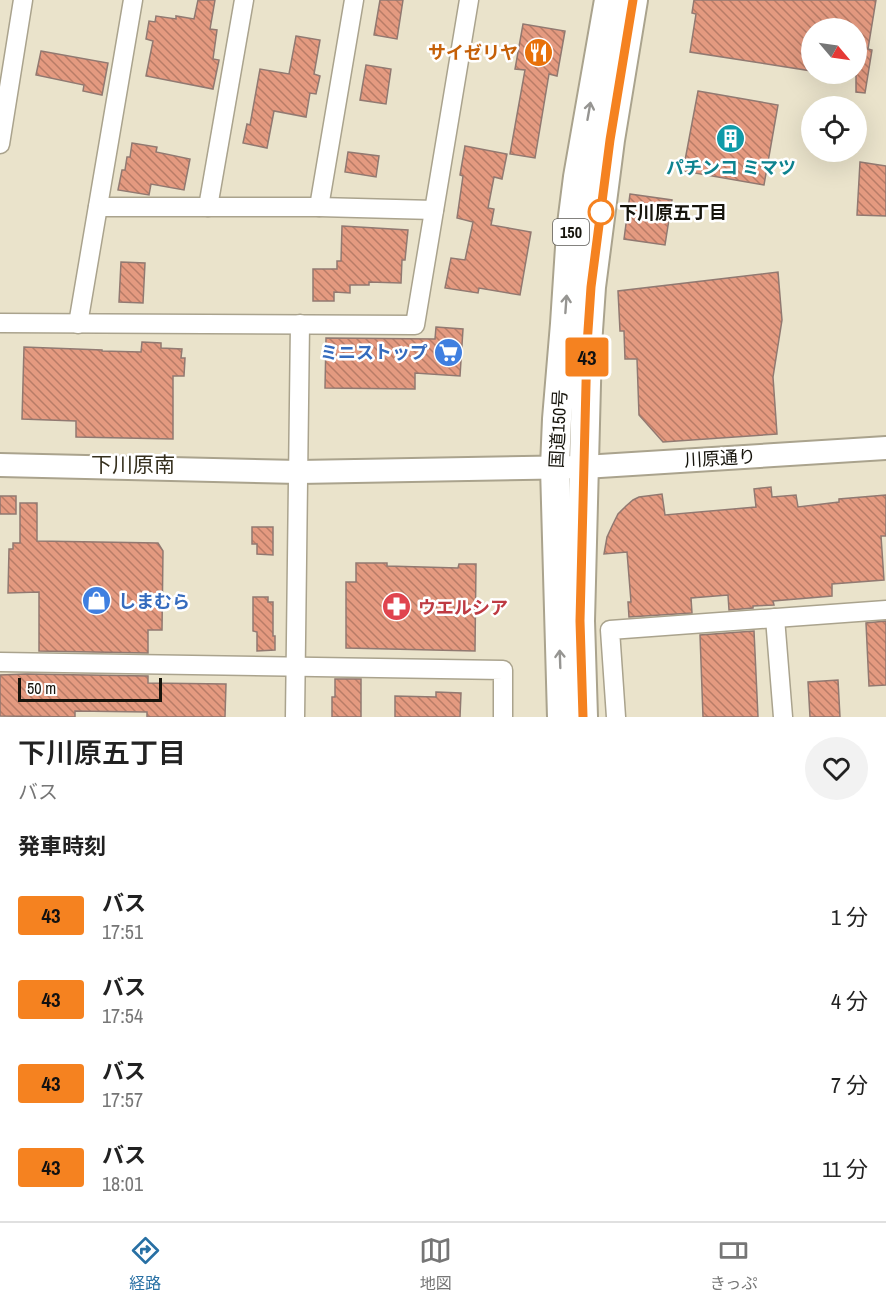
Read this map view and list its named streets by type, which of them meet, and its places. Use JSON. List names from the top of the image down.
{
  "streets": {
    "highway": ["150", "国道150号"],
    "street": ["川原通り"]
  },
  "crossings": [
    ["国道150号", "川原通り"]
  ],
  "districts": ["下川原南"],
  "places": {
    "restaurant": ["サイゼリヤ"],
    "building": ["パチンコ ミマツ"],
    "other": ["下川原五丁目"],
    "supermarket": ["ミニストップ"],
    "shop": ["しまむら"],
    "pharmacy": ["ウエルシア"]
  },
  "lines": ["bus line 43"],
  "scale_bar": "50 m",
  "north": "bottom right",
  "page": {
    "on_map": "43",
    "scale": "50 m",
    "heading": [
      ["下川原五丁目", "バス"],
      "発車時刻"
    ],
    "list": [
      {
        "mark": "43",
        "name": "バス",
        "note": "17:51",
        "value": "1 分"
      },
      {
        "mark": "43",
        "name": "バス",
        "note": "17:54",
        "value": "4 分"
      },
      {
        "mark": "43",
        "name": "バス",
        "note": "17:57",
        "value": "7 分"
      },
      {
        "mark": "43",
        "name": "バス",
        "note": "18:01",
        "value": "11 分"
      }
    ],
    "tabs": ["経路", "地図", "きっぷ"]
  }
}
